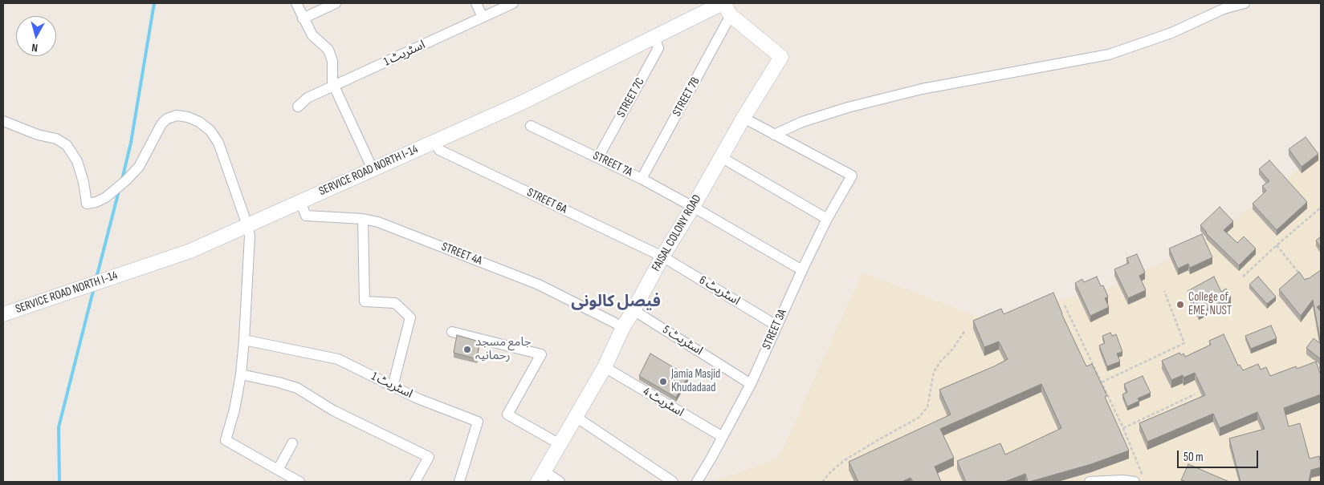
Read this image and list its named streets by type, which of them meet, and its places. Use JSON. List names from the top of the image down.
{
  "streets": {
    "main road": ["SERVICE ROAD NORTH I-14", "FAISAL COLONY ROAD"],
    "street": [
      "اسٹریٹ 1",
      "STREET 7B",
      "STREET 7C",
      "STREET 7A",
      "STREET 6A",
      "STREET 4A",
      "اسٹریٹ 6",
      "STREET 3A",
      "اسٹریٹ 5",
      "اسٹریٹ 4"
    ]
  },
  "crossings": [
    ["STREET 7B", "STREET 7A"],
    ["STREET 7B", "SERVICE ROAD NORTH I-14"],
    ["STREET 7B", "FAISAL COLONY ROAD"],
    ["STREET 7C", "STREET 7A"],
    ["STREET 7C", "SERVICE ROAD NORTH I-14"],
    ["STREET 7A", "FAISAL COLONY ROAD"],
    ["STREET 7A", "STREET 3A"],
    ["SERVICE ROAD NORTH I-14", "STREET 6A"],
    ["SERVICE ROAD NORTH I-14", "FAISAL COLONY ROAD"],
    ["SERVICE ROAD NORTH I-14", "STREET 4A"],
    ["STREET 6A", "FAISAL COLONY ROAD"],
    ["STREET 6A", "اسٹریٹ 6"],
    ["FAISAL COLONY ROAD", "STREET 4A"],
    ["FAISAL COLONY ROAD", "اسٹریٹ 6"],
    ["FAISAL COLONY ROAD", "اسٹریٹ 5"],
    ["FAISAL COLONY ROAD", "اسٹریٹ 4"],
    ["اسٹریٹ 6", "STREET 3A"],
    ["STREET 3A", "اسٹریٹ 5"],
    ["STREET 3A", "اسٹریٹ 4"]
  ],
  "districts": ["فیصل کالونی"],
  "places": ["College of EME, NUST", "جامع مسجد رحمانیہ", "Jamia Masjid Khudadaad"],
  "scale_bar": "50 m",
  "north": "bottom"
}
